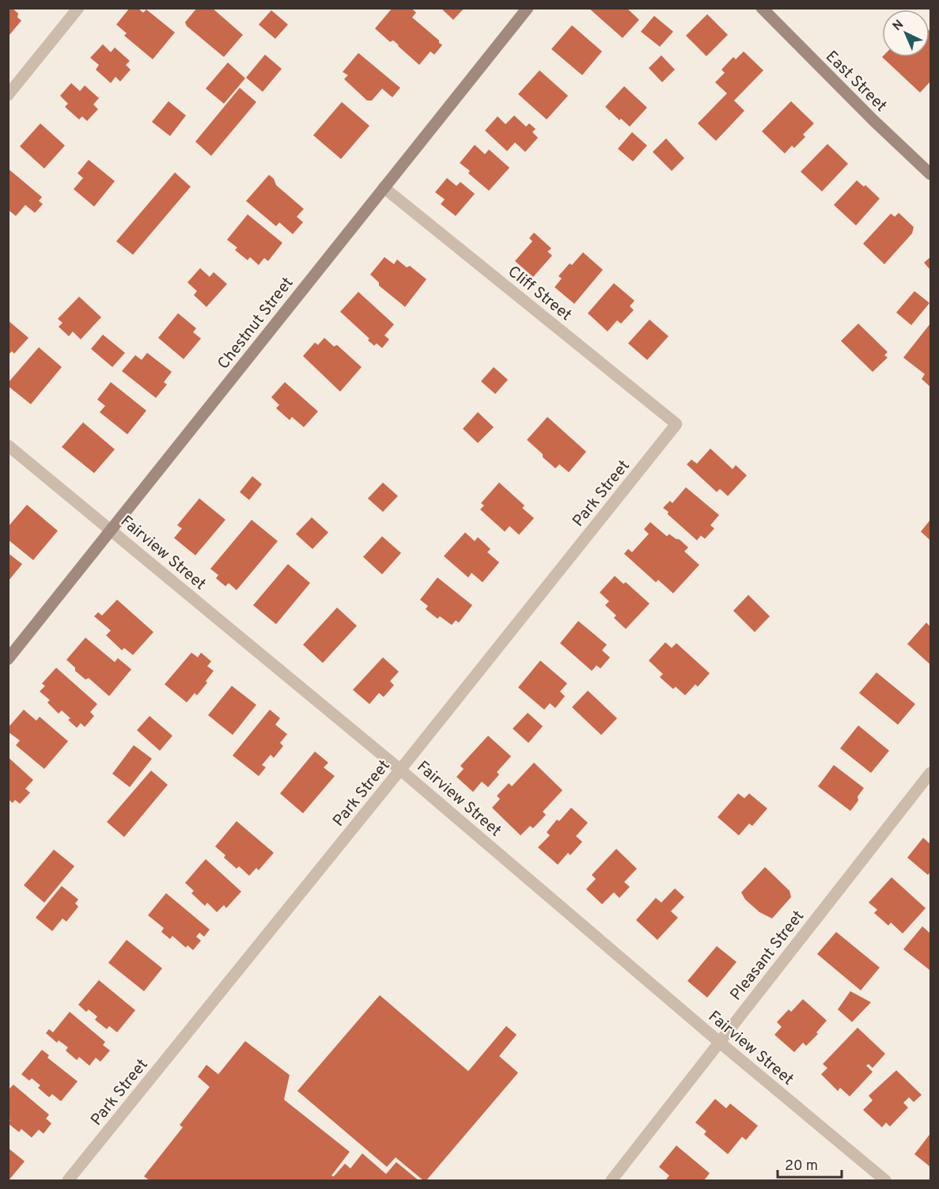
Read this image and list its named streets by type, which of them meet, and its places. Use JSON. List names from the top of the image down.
{
  "streets": {
    "street": [
      "East Street",
      "Cliff Street",
      "Chestnut Street",
      "Park Street",
      "Fairview Street",
      "Pleasant Street"
    ]
  },
  "crossings": [
    ["Cliff Street", "Chestnut Street"],
    ["Cliff Street", "Park Street"],
    ["Chestnut Street", "Fairview Street"],
    ["Park Street", "Fairview Street"],
    ["Fairview Street", "Pleasant Street"]
  ],
  "scale_bar": "20 m",
  "north": "top left"
}
